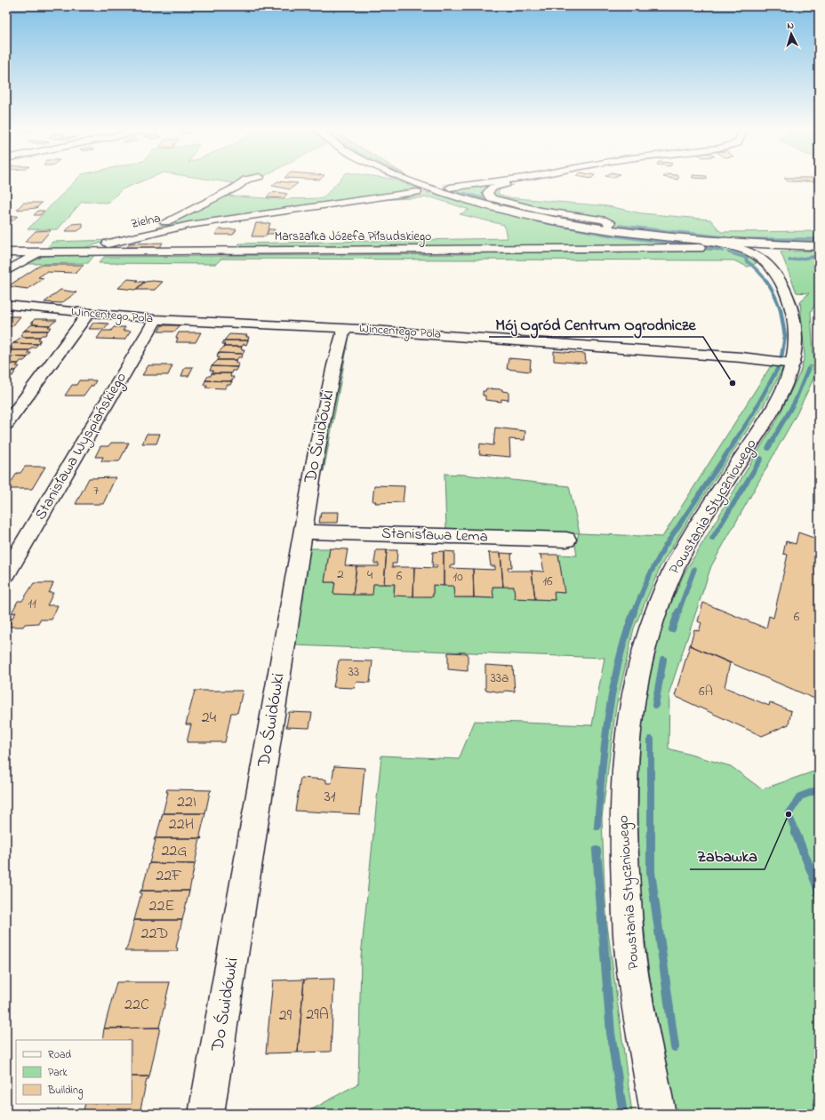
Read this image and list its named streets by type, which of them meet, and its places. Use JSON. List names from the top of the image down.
{
  "streets": {
    "street": [
      "Zielna",
      "Marszałka Józefa Piłsudskiego",
      "Wincentego Pola",
      "Do Świdówki",
      "Stanisława Wyspiańskiego",
      "Powstania Styczniowego",
      "Stanisława Lema"
    ]
  },
  "crossings": [
    ["Zielna", "Marszałka Józefa Piłsudskiego"],
    ["Marszałka Józefa Piłsudskiego", "Powstania Styczniowego"],
    ["Wincentego Pola", "Do Świdówki"],
    ["Wincentego Pola", "Stanisława Wyspiańskiego"],
    ["Wincentego Pola", "Powstania Styczniowego"],
    ["Do Świdówki", "Stanisława Lema"]
  ],
  "places": ["Mój Ogród Centrum Ogrodnicze", "Zabawka"],
  "house_numbers": [
    "7",
    "2",
    "4",
    "6",
    "10",
    "16",
    "11",
    "6",
    "33",
    "33a",
    "6A",
    "24",
    "31",
    "22I",
    "22H",
    "22G",
    "22F",
    "22E",
    "22D",
    "22C",
    "29A",
    "29"
  ],
  "legend": ["Road", "Park", "Building"],
  "north": "top"
}
